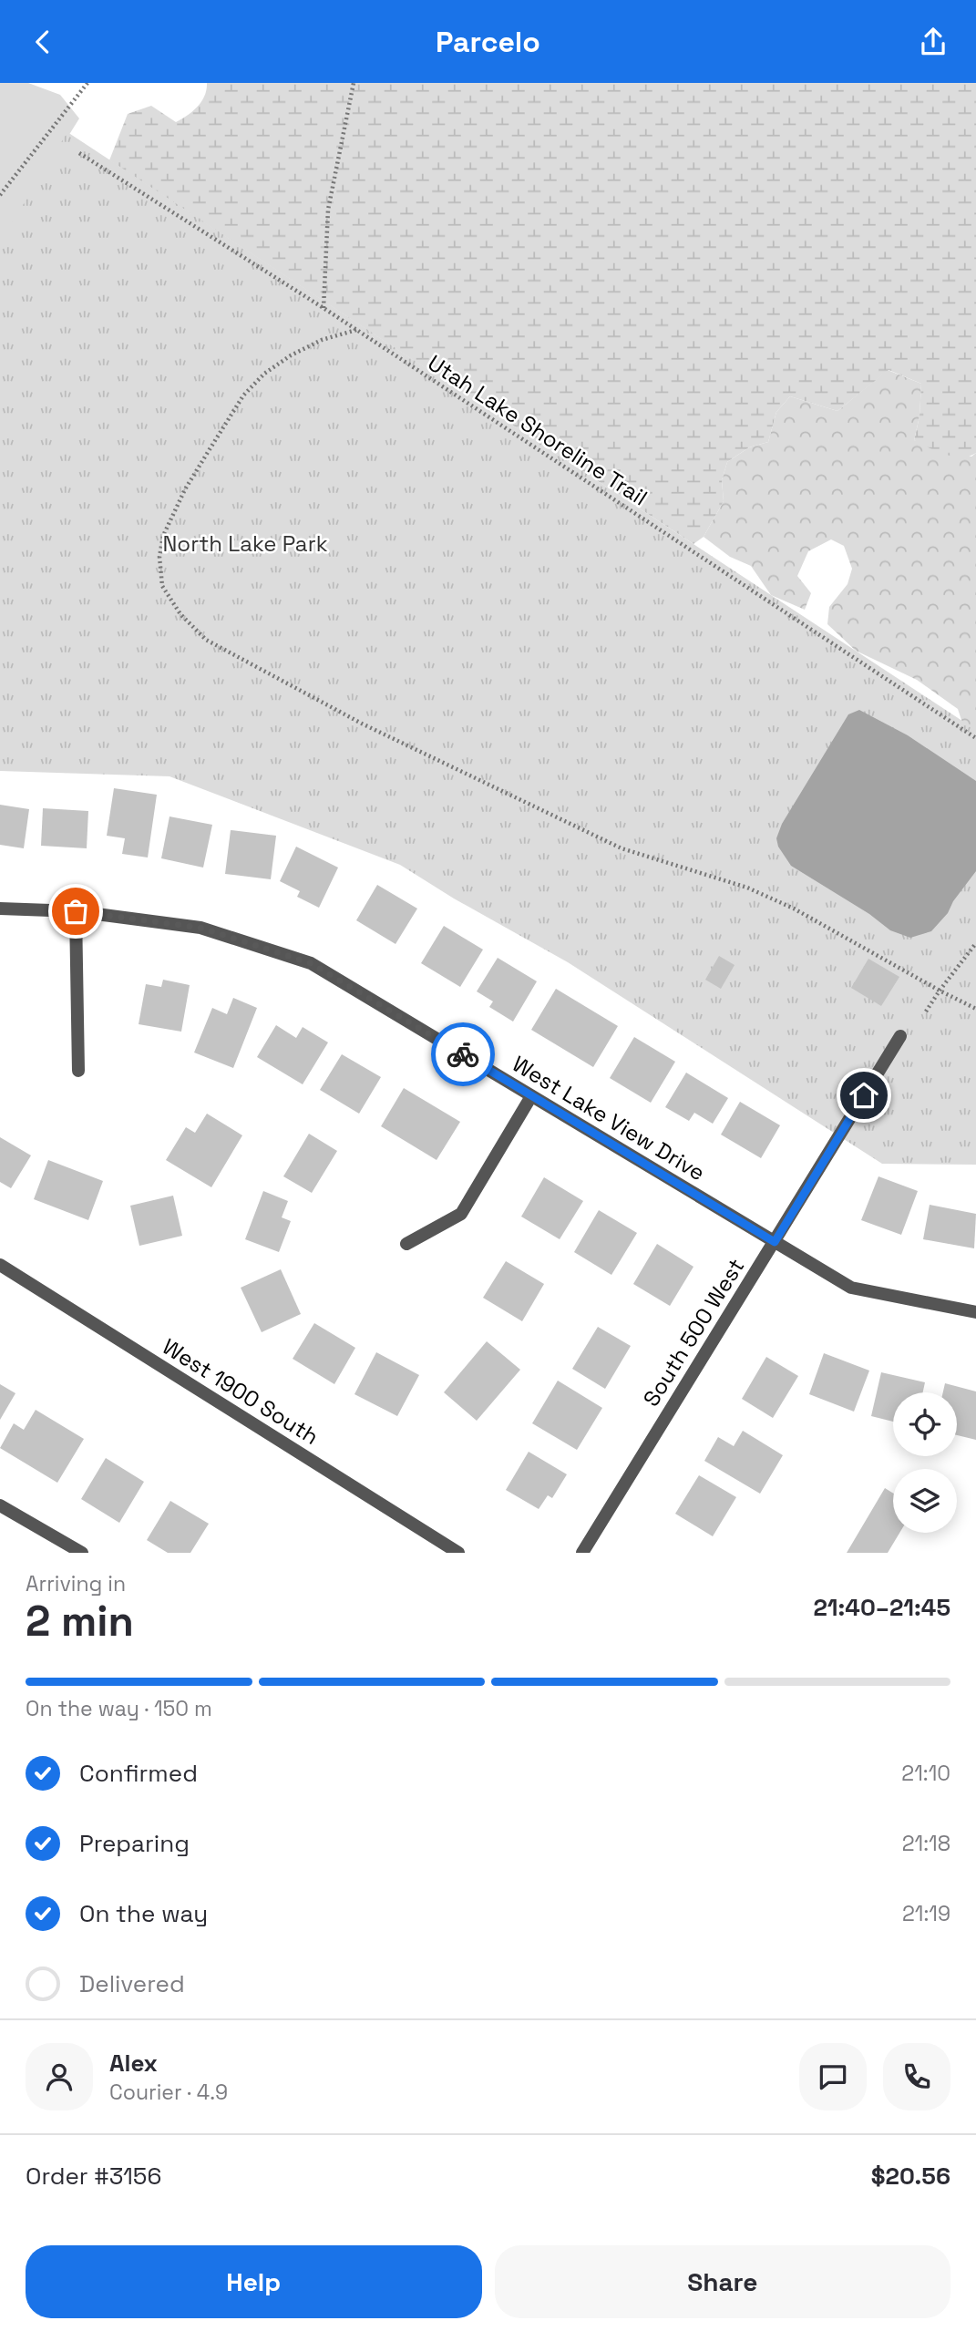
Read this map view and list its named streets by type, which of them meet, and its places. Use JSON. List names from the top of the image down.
{
  "streets": {
    "street": ["West Lake View Drive", "South 500 West", "West 1900 South"],
    "path": ["Utah Lake Shoreline Trail"]
  },
  "crossings": [
    ["West Lake View Drive", "South 500 West"]
  ],
  "parks": ["North Lake Park"],
  "page": {
    "header": "Parcelo",
    "heading": ["2 min", "Arriving in", "21:40–21:45"],
    "panel": [
      "Alex",
      "Courier · 4.9",
      "Order #3156",
      "$20.56"
    ],
    "bar": "On the way · 150 m",
    "list": [
      ["Confirmed", "21:10"],
      ["Preparing", "21:18"],
      ["On the way", "21:19"],
      "Delivered"
    ],
    "buttons": ["Help", "Share"]
  }
}
